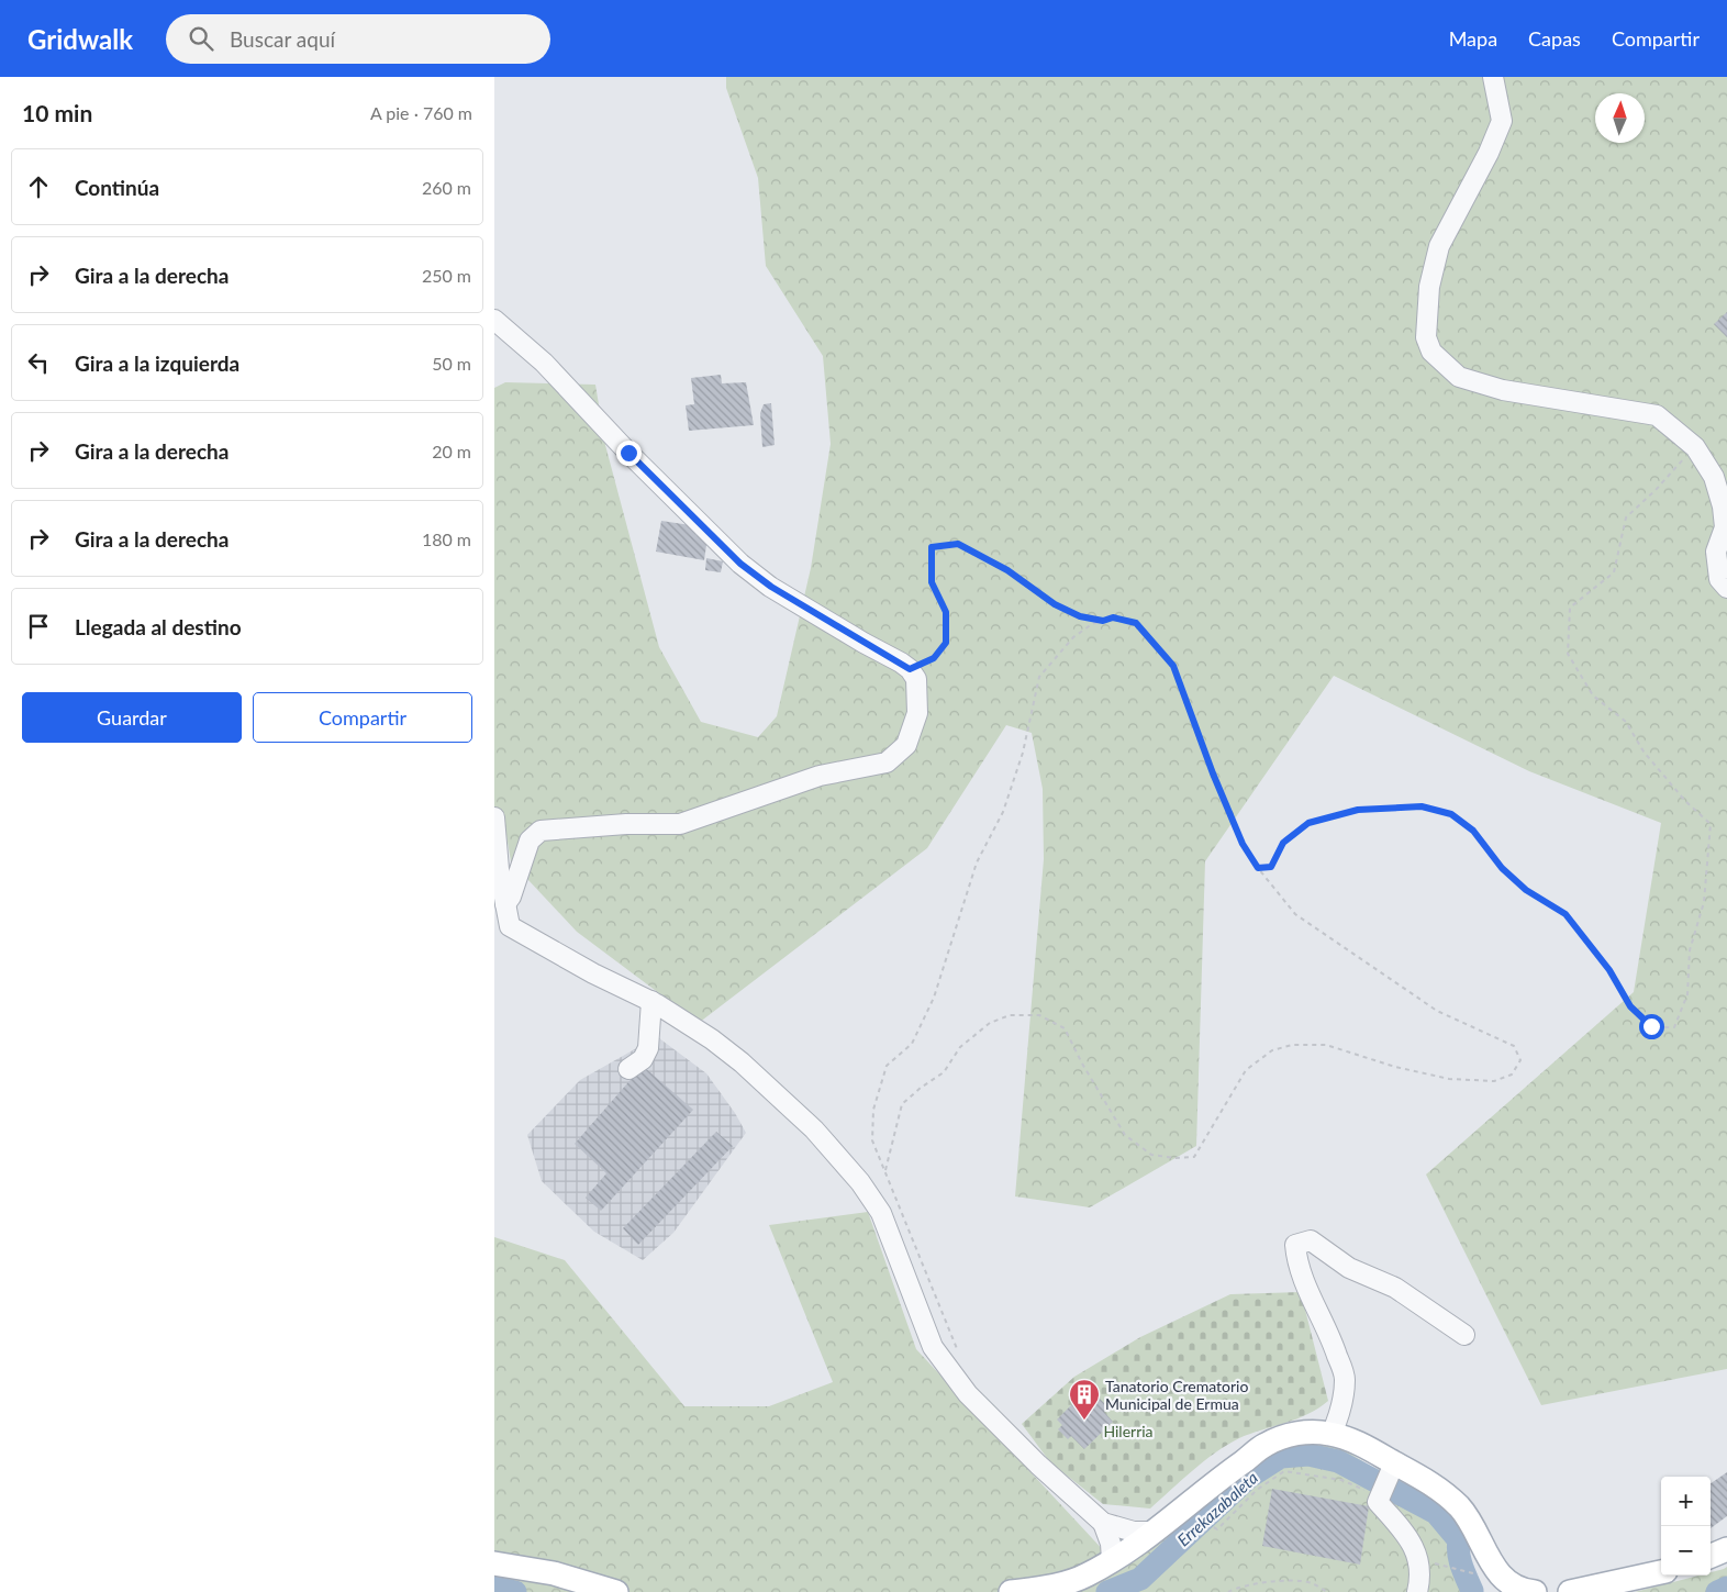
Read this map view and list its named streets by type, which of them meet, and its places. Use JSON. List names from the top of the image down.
{
  "water": ["Errekazabaleta"],
  "parks": ["Hilerria"],
  "places": {
    "building": ["Tanatorio Crematorio Municipal de Ermua"]
  },
  "north": "top",
  "page": {
    "header": "Gridwalk",
    "search": "Buscar aquí",
    "nav": ["Mapa", "Capas", "Compartir"],
    "heading": ["10 min", "A pie · 760 m"],
    "list": [
      ["Continúa", "260 m"],
      ["Gira a la derecha", "250 m"],
      ["Gira a la izquierda", "50 m"],
      ["Gira a la derecha", "20 m"],
      ["Gira a la derecha", "180 m"],
      "Llegada al destino"
    ],
    "buttons": ["Guardar", "Compartir"],
    "map_buttons": ["+", "−"]
  }
}
